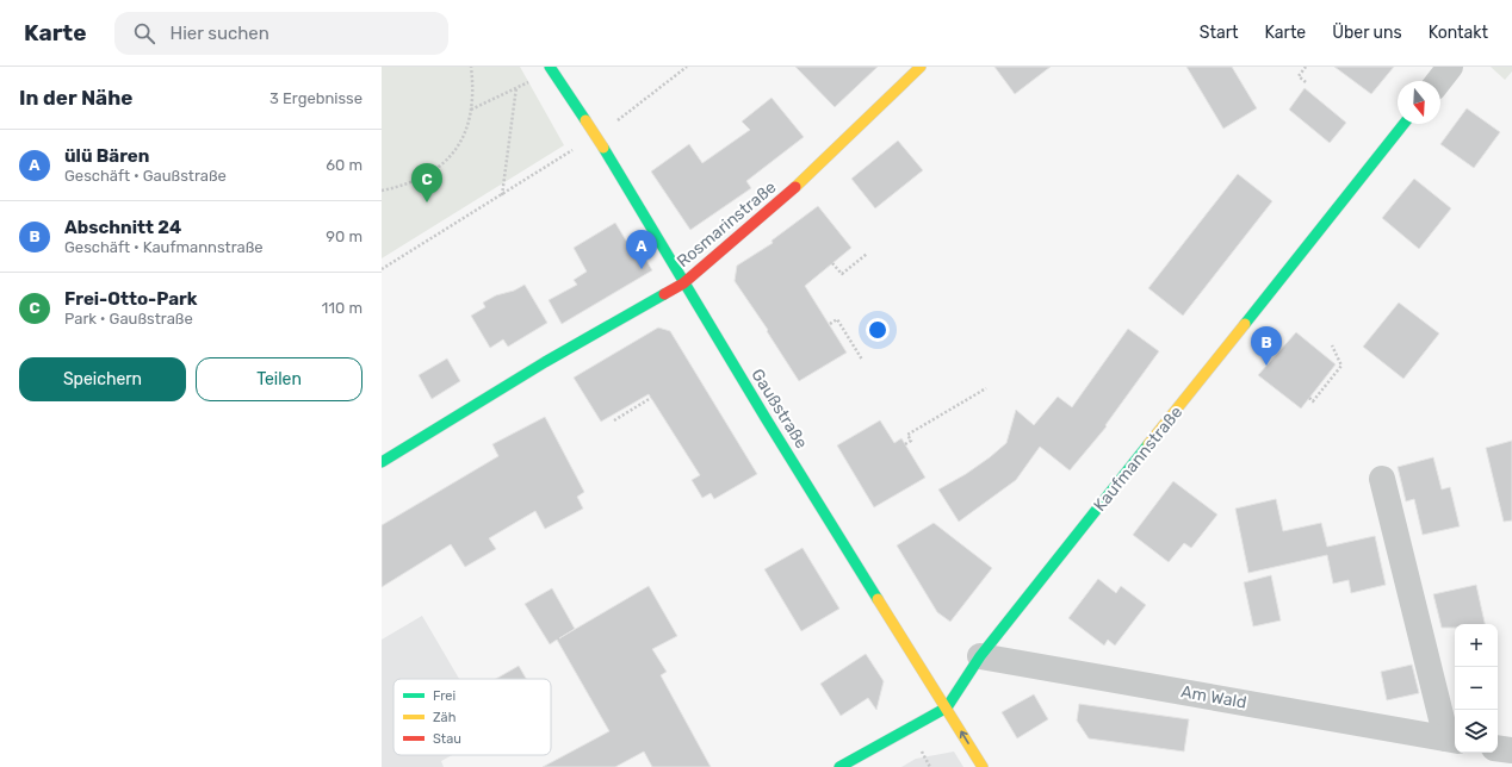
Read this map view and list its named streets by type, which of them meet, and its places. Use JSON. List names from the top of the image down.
{
  "streets": {
    "street": [
      "Rosmarinstraße",
      "Gaußstraße",
      "Kaufmannstraße",
      "Am Wald"
    ]
  },
  "crossings": [
    ["Rosmarinstraße", "Gaußstraße"],
    ["Gaußstraße", "Kaufmannstraße"],
    ["Kaufmannstraße", "Am Wald"]
  ],
  "legend": ["Frei", "Zäh", "Stau"],
  "north": "bottom",
  "page": {
    "header": "Karte",
    "search": "Hier suchen",
    "nav": [
      "Start",
      "Karte",
      "Über uns",
      "Kontakt"
    ],
    "heading": ["In der Nähe", "3 Ergebnisse"],
    "list": [
      {
        "mark": "A",
        "name": "ülü Bären",
        "note": "Geschäft · Gaußstraße",
        "value": "60 m"
      },
      {
        "mark": "B",
        "name": "Abschnitt 24",
        "note": "Geschäft · Kaufmannstraße",
        "value": "90 m"
      },
      {
        "mark": "C",
        "name": "Frei-Otto-Park",
        "note": "Park · Gaußstraße",
        "value": "110 m"
      }
    ],
    "pins": ["C", "A", "B"],
    "buttons": ["Speichern", "Teilen"],
    "map_buttons": ["+", "−"]
  }
}
